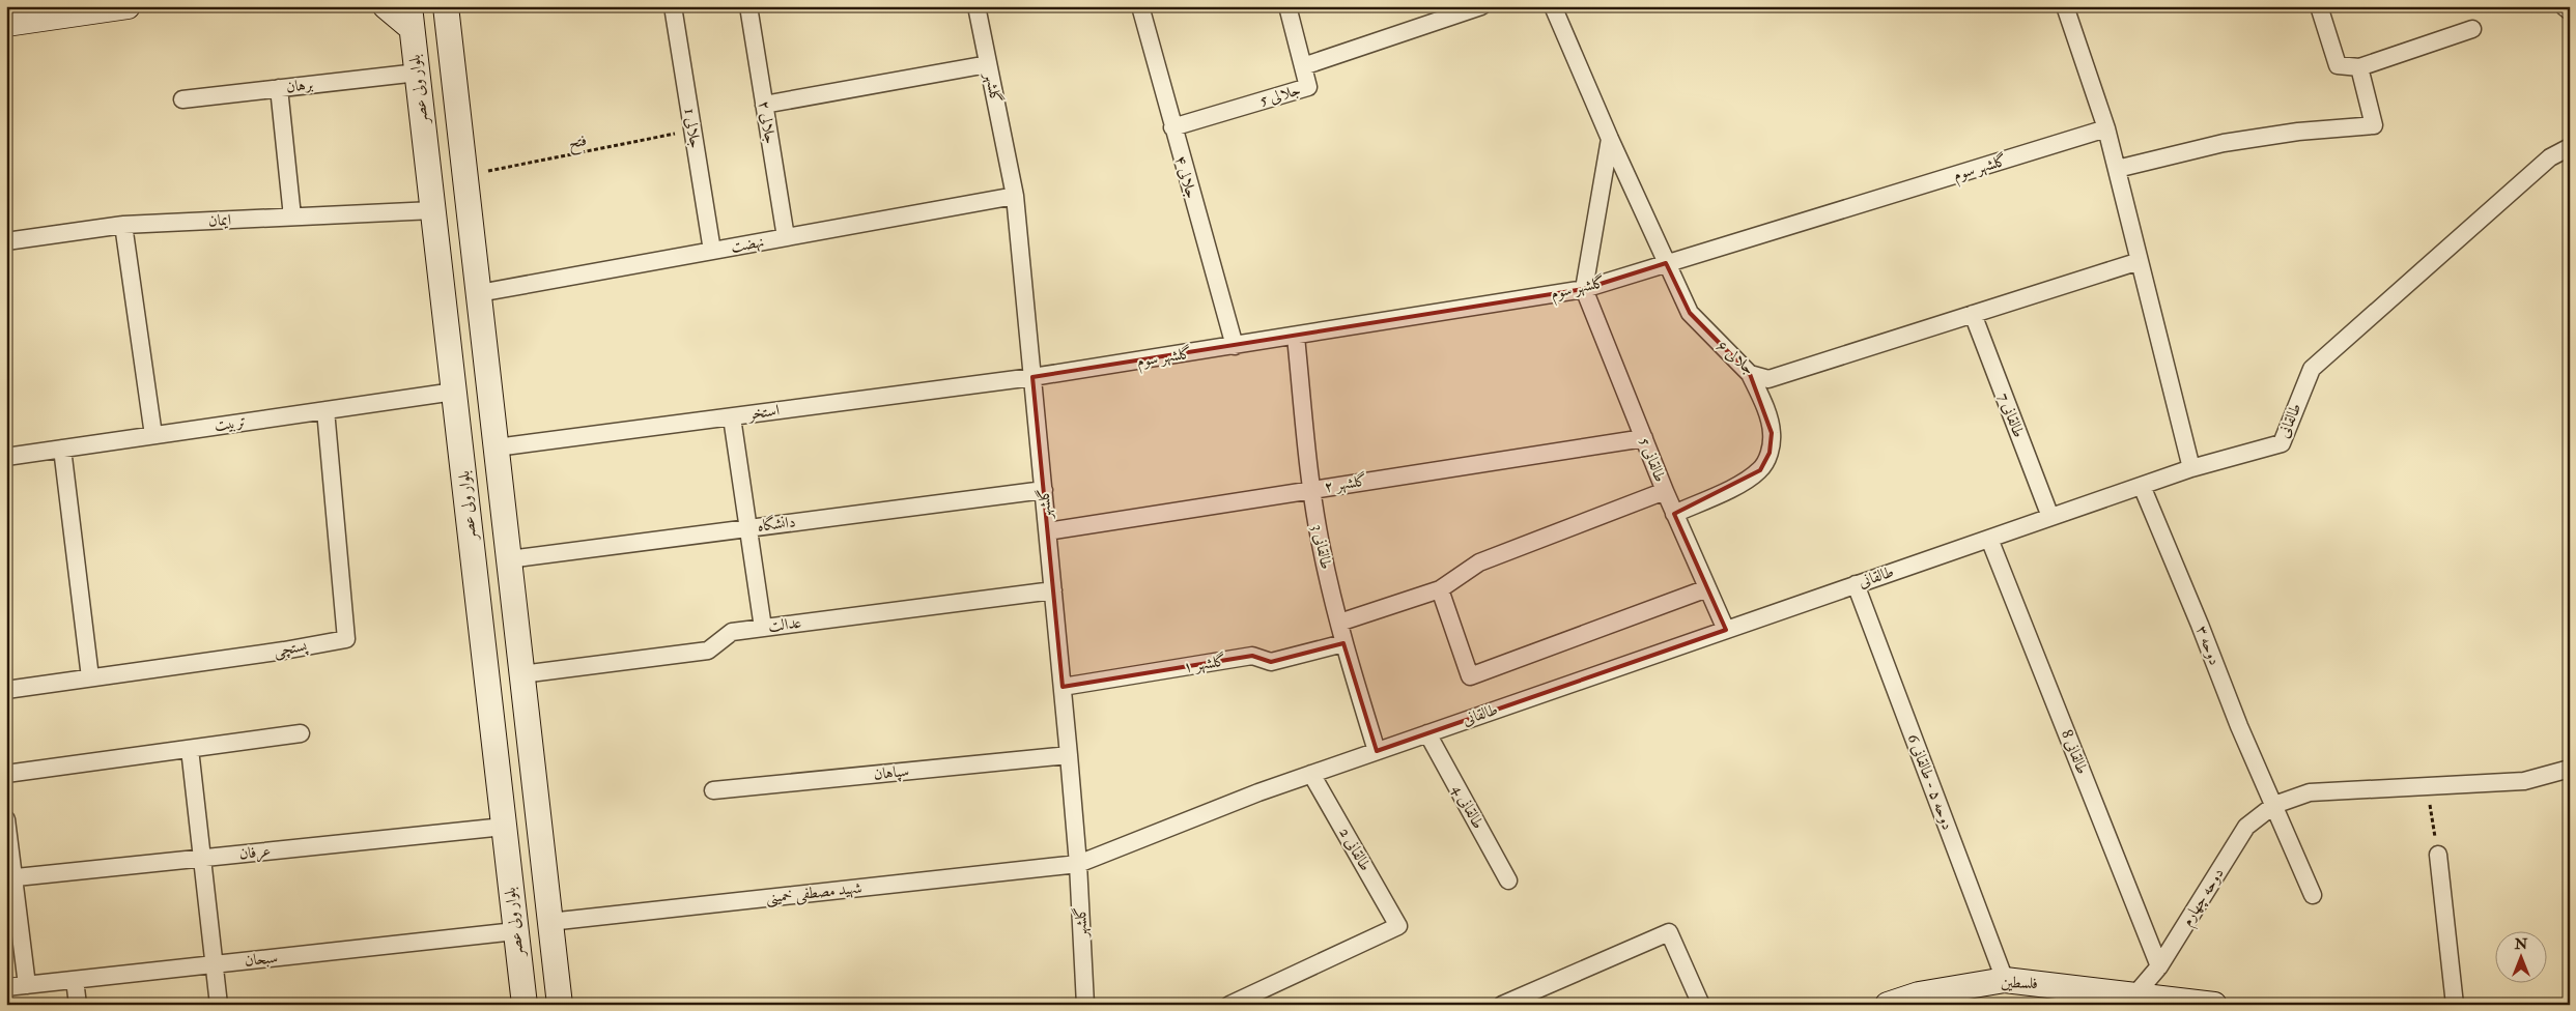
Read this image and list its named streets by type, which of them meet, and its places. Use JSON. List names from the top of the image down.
{
  "streets": {
    "main road": ["بلوار ولی عصر", "فلسطین"],
    "street": [
      "برهان",
      "گلشهر",
      "جلالی 5",
      "جلالی ۲",
      "جلالی 1",
      "گلشهر سوم",
      "جلالی ۴",
      "ایمان",
      "نهضت",
      "جلالی ۶",
      "استخر",
      "طالقانی 7",
      "طالقانی",
      "تربیت",
      "طالقانی 5",
      "گلشهر ۲",
      "دانشگاه",
      "طالقانی 3",
      "عدالت",
      "دوحه ۳",
      "پستچی",
      "گلشهر ۱",
      "طالقانی 8",
      "سپاهان",
      "دوحه ۵ - طالقانی 6",
      "طالقانی 4",
      "طالقانی 2",
      "عرفان",
      "شهید مصطفی خمینی",
      "دوحه چهارم",
      "سبحان"
    ],
    "path": ["فتح"]
  },
  "crossings": [
    ["برهان", "بلوار ولی عصر"],
    ["گلشهر", "گلشهر سوم"],
    ["گلشهر", "نهضت"],
    ["گلشهر", "استخر"],
    ["گلشهر", "طالقانی"],
    ["گلشهر", "گلشهر ۲"],
    ["گلشهر", "دانشگاه"],
    ["گلشهر", "عدالت"],
    ["گلشهر", "گلشهر ۱"],
    ["گلشهر", "سپاهان"],
    ["گلشهر", "شهید مصطفی خمینی"],
    ["بلوار ولی عصر", "ایمان"],
    ["بلوار ولی عصر", "تربیت"],
    ["بلوار ولی عصر", "عرفان"],
    ["بلوار ولی عصر", "سبحان"],
    ["جلالی 5", "جلالی ۴"],
    ["جلالی ۲", "نهضت"],
    ["جلالی 1", "فتح"],
    ["جلالی 1", "نهضت"],
    ["گلشهر سوم", "جلالی ۴"],
    ["گلشهر سوم", "جلالی ۶"],
    ["گلشهر سوم", "استخر"],
    ["گلشهر سوم", "طالقانی 5"],
    ["گلشهر سوم", "طالقانی 3"],
    ["جلالی ۶", "طالقانی 7"],
    ["طالقانی 7", "طالقانی"],
    ["طالقانی", "طالقانی 5"],
    ["طالقانی", "طالقانی 3"],
    ["طالقانی", "دوحه ۳"],
    ["طالقانی", "طالقانی 8"],
    ["طالقانی", "دوحه ۵ - طالقانی 6"],
    ["طالقانی", "طالقانی 4"],
    ["طالقانی", "طالقانی 2"],
    ["طالقانی", "شهید مصطفی خمینی"],
    ["تربیت", "پستچی"],
    ["طالقانی 5", "گلشهر ۲"],
    ["گلشهر ۲", "طالقانی 3"],
    ["طالقانی 3", "گلشهر ۱"],
    ["دوحه ۳", "دوحه چهارم"],
    ["طالقانی 8", "دوحه چهارم"],
    ["دوحه ۵ - طالقانی 6", "فلسطین"],
    ["دوحه چهارم", "فلسطین"]
  ],
  "north": "top"
}
